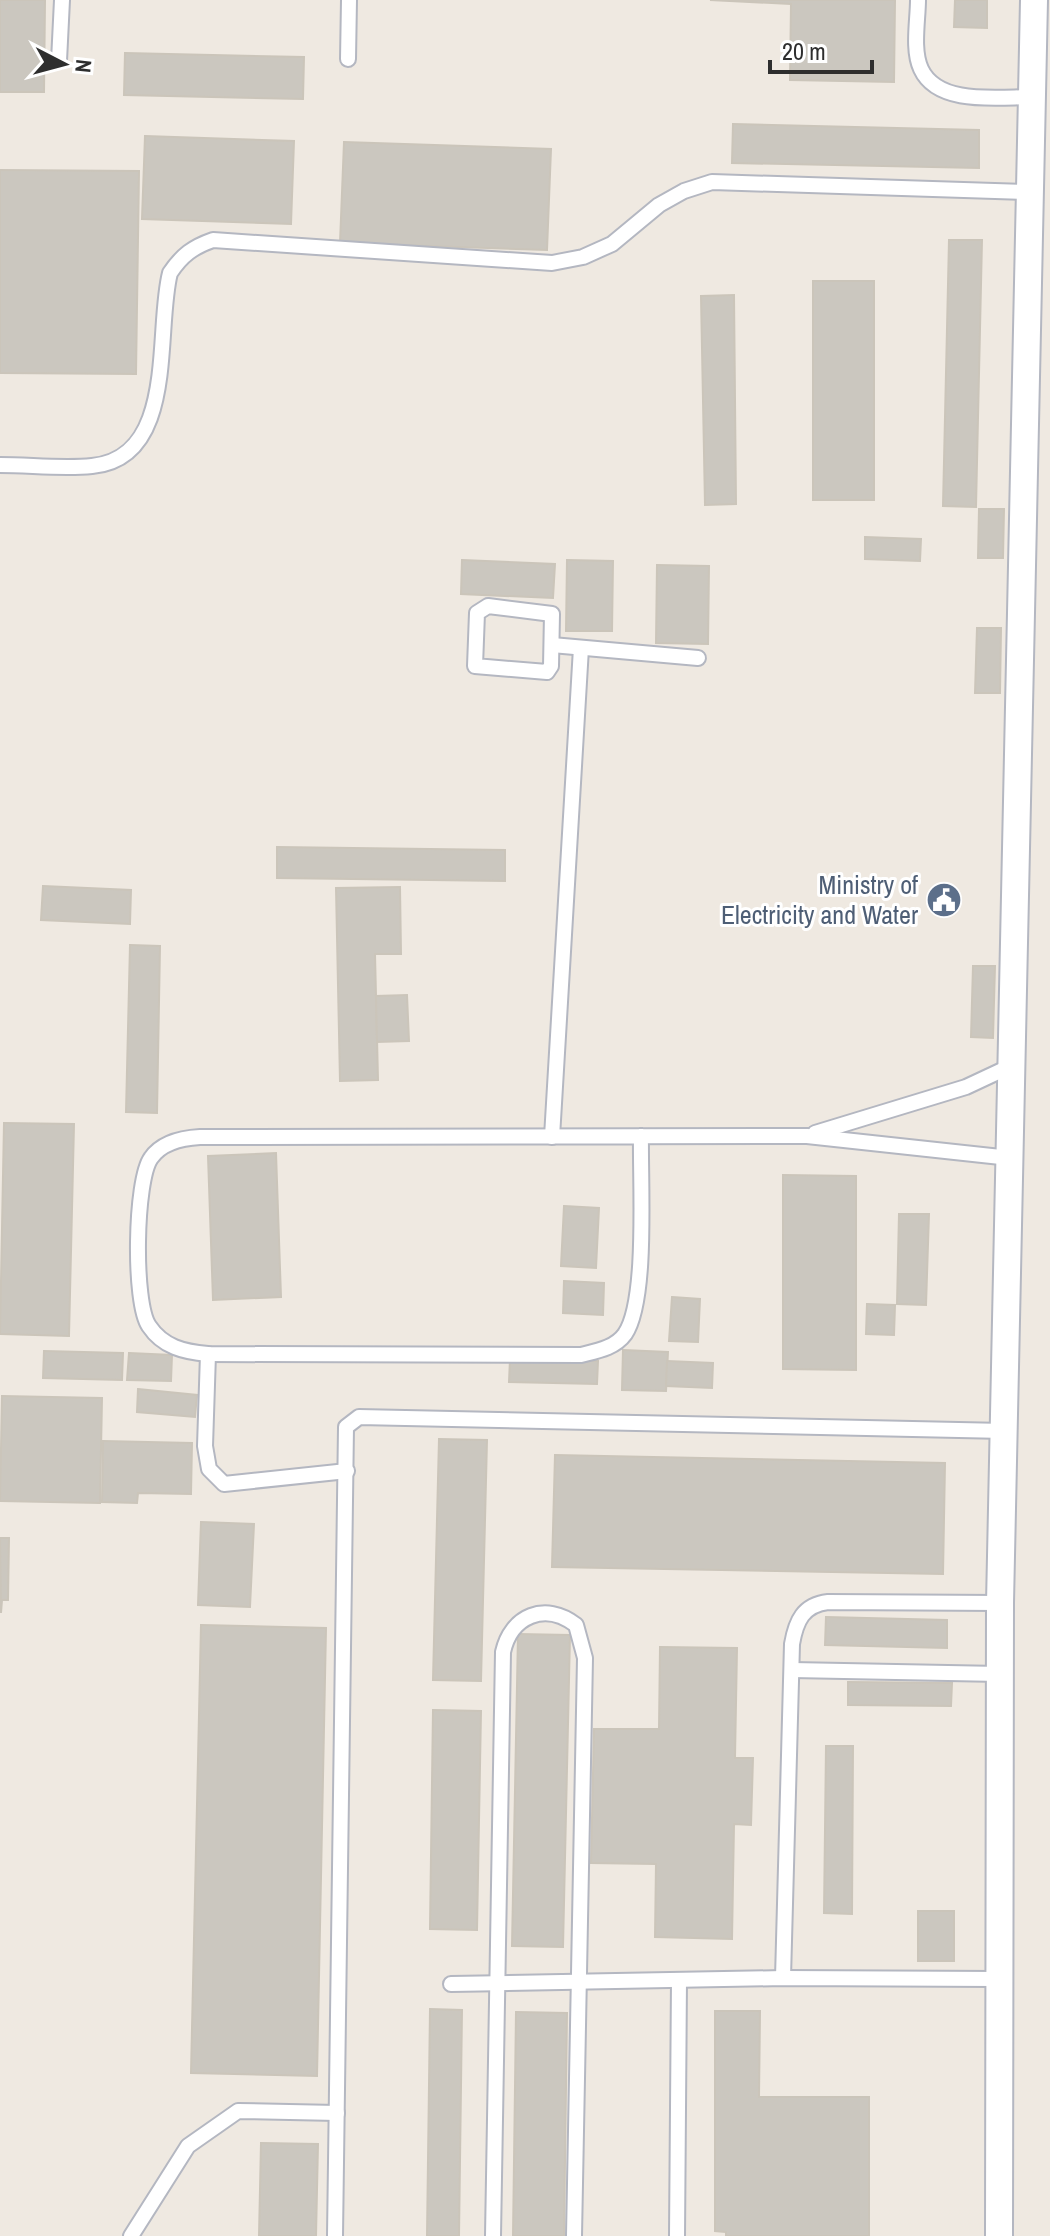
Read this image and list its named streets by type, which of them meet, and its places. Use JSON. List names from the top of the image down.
{
  "places": {
    "public building": ["Ministry of Electricity and Water"]
  },
  "scale_bar": "20 m",
  "north": "right"
}
